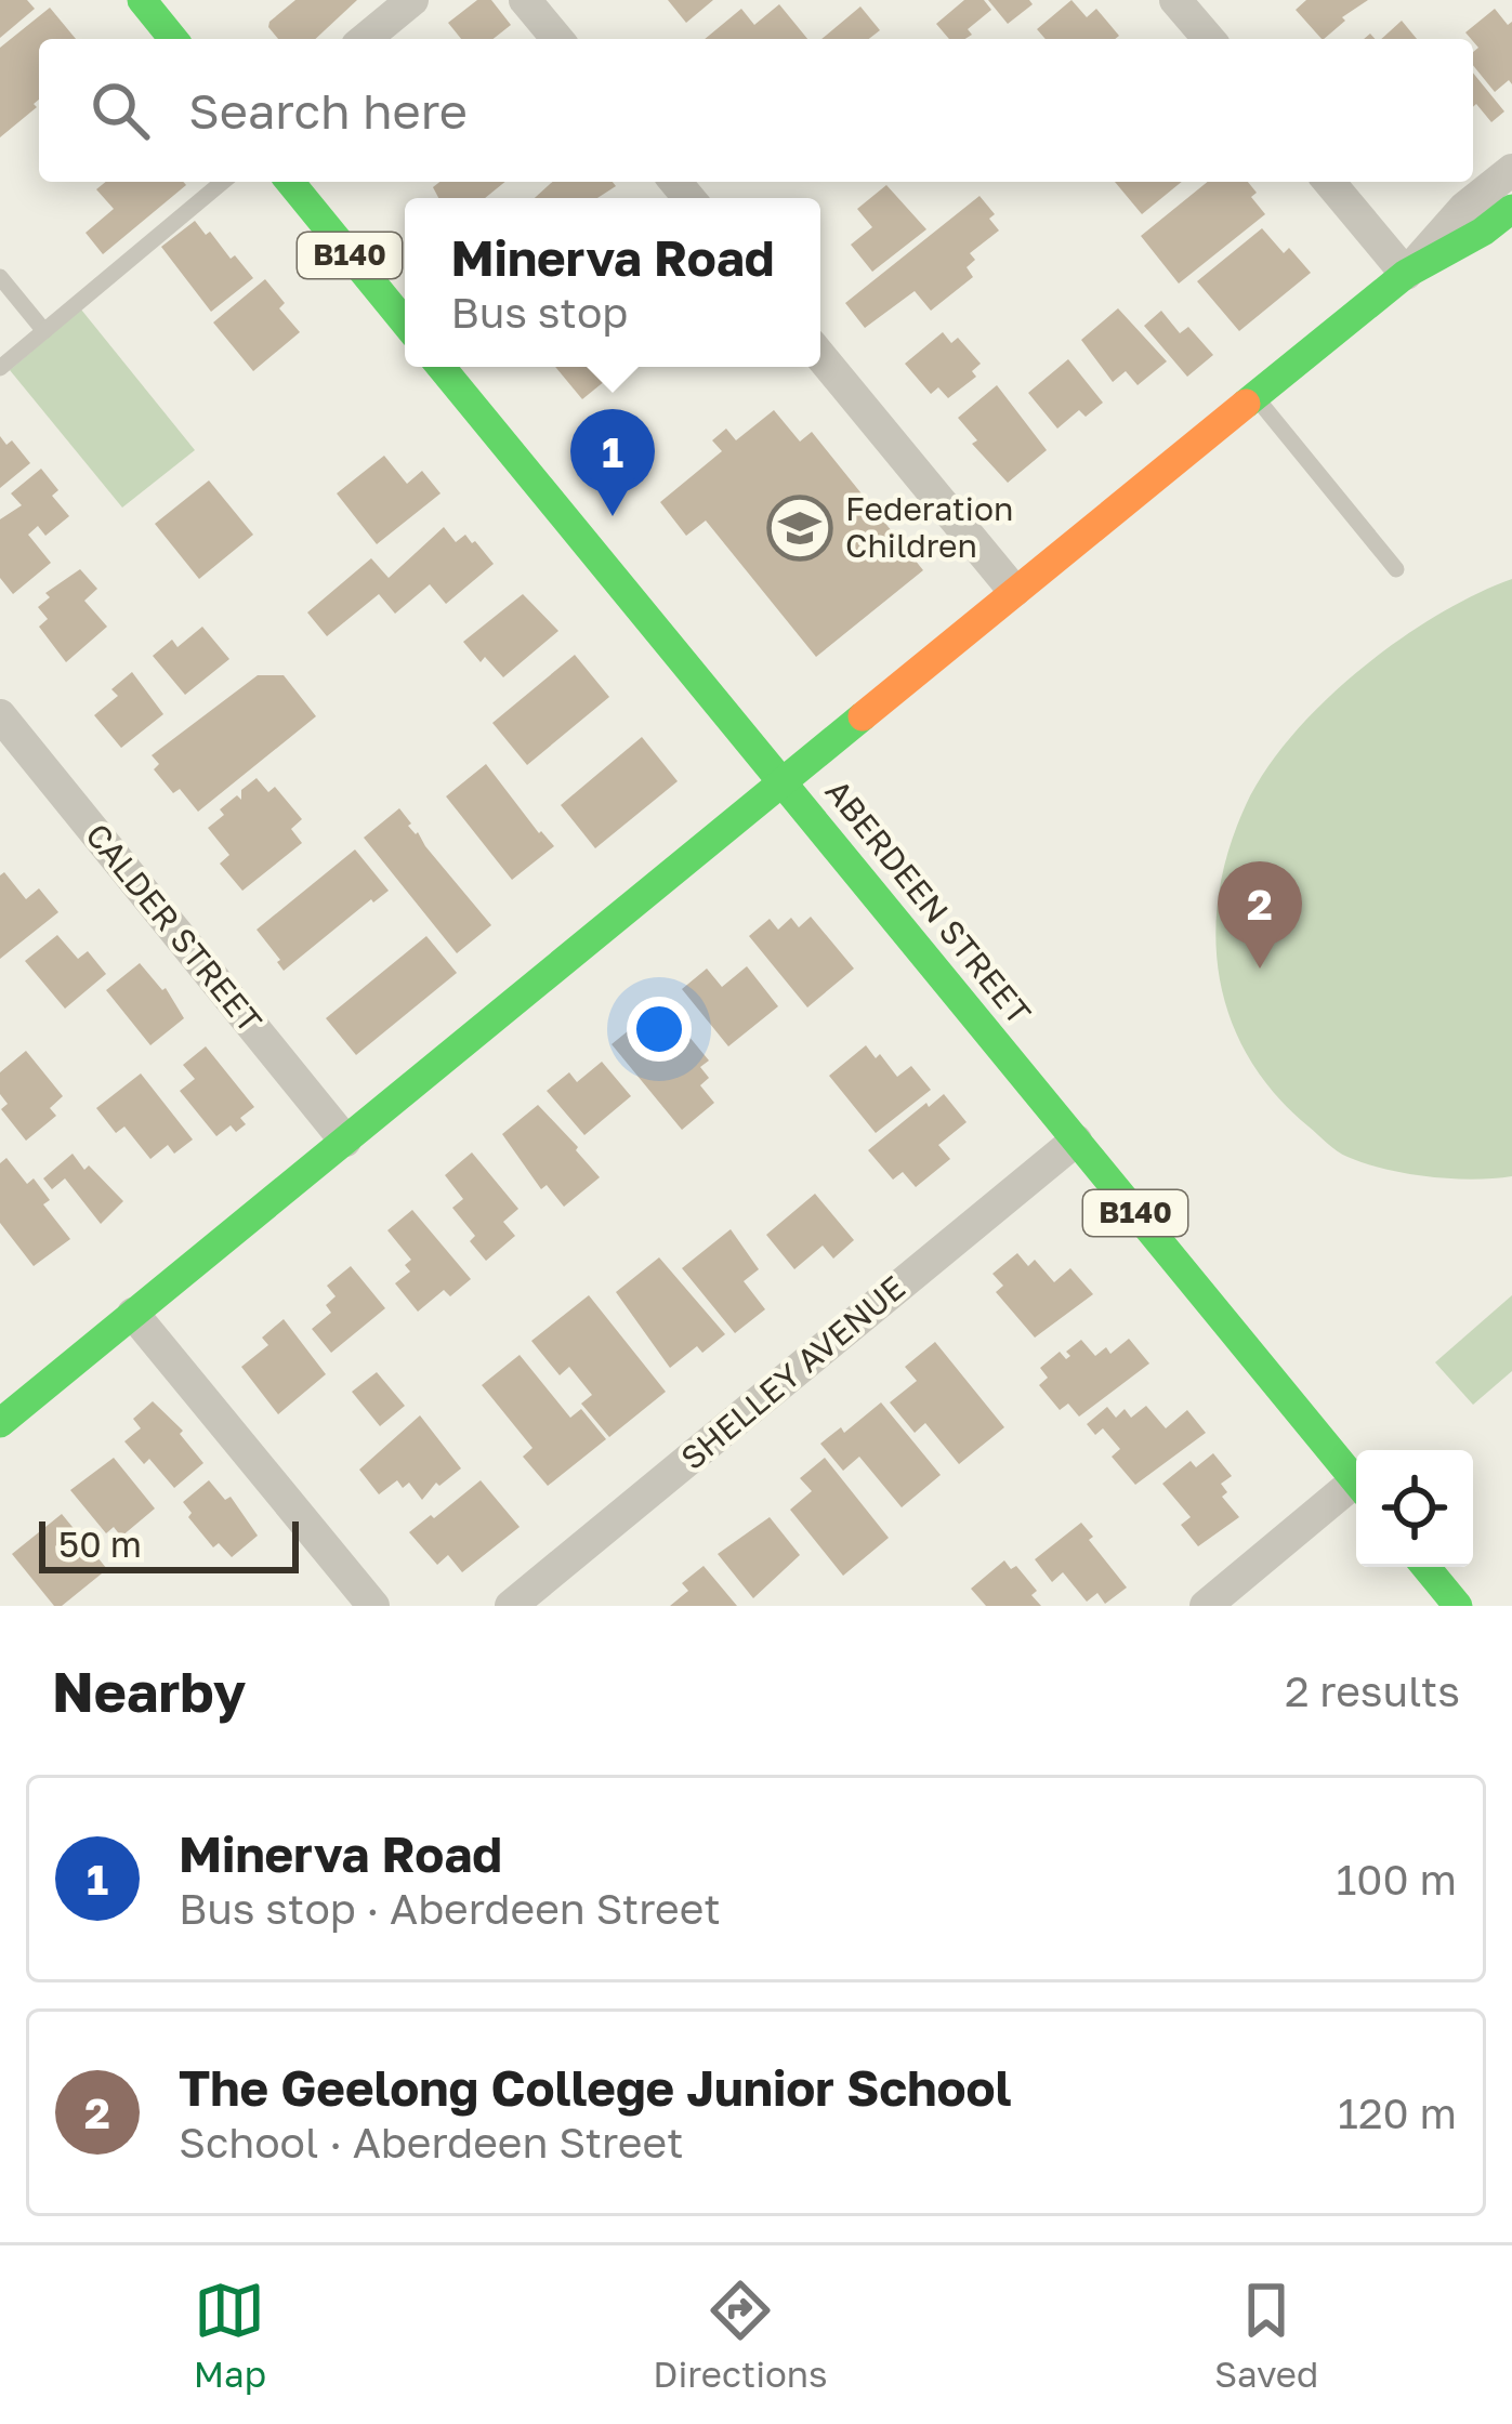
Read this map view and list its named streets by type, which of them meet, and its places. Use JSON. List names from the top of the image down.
{
  "streets": {
    "street": [
      "B140",
      "ABERDEEN STREET",
      "CALDER STREET",
      "SHELLEY AVENUE"
    ]
  },
  "crossings": [
    ["ABERDEEN STREET", "SHELLEY AVENUE"]
  ],
  "places": {
    "school or university": ["Federation Children"]
  },
  "scale_bar": "50 m",
  "page": {
    "search": "Search here",
    "popup": ["Minerva Road", "Bus stop"],
    "pins": ["1", "2"],
    "scale": "50 m",
    "heading": ["Nearby", "2 results"],
    "list": [
      {
        "mark": "1",
        "name": "Minerva Road",
        "note": "Bus stop · Aberdeen Street",
        "value": "100 m"
      },
      {
        "mark": "2",
        "name": "The Geelong College Junior School",
        "note": "School · Aberdeen Street",
        "value": "120 m"
      }
    ],
    "nav": ["Map", "Directions", "Saved"]
  }
}
